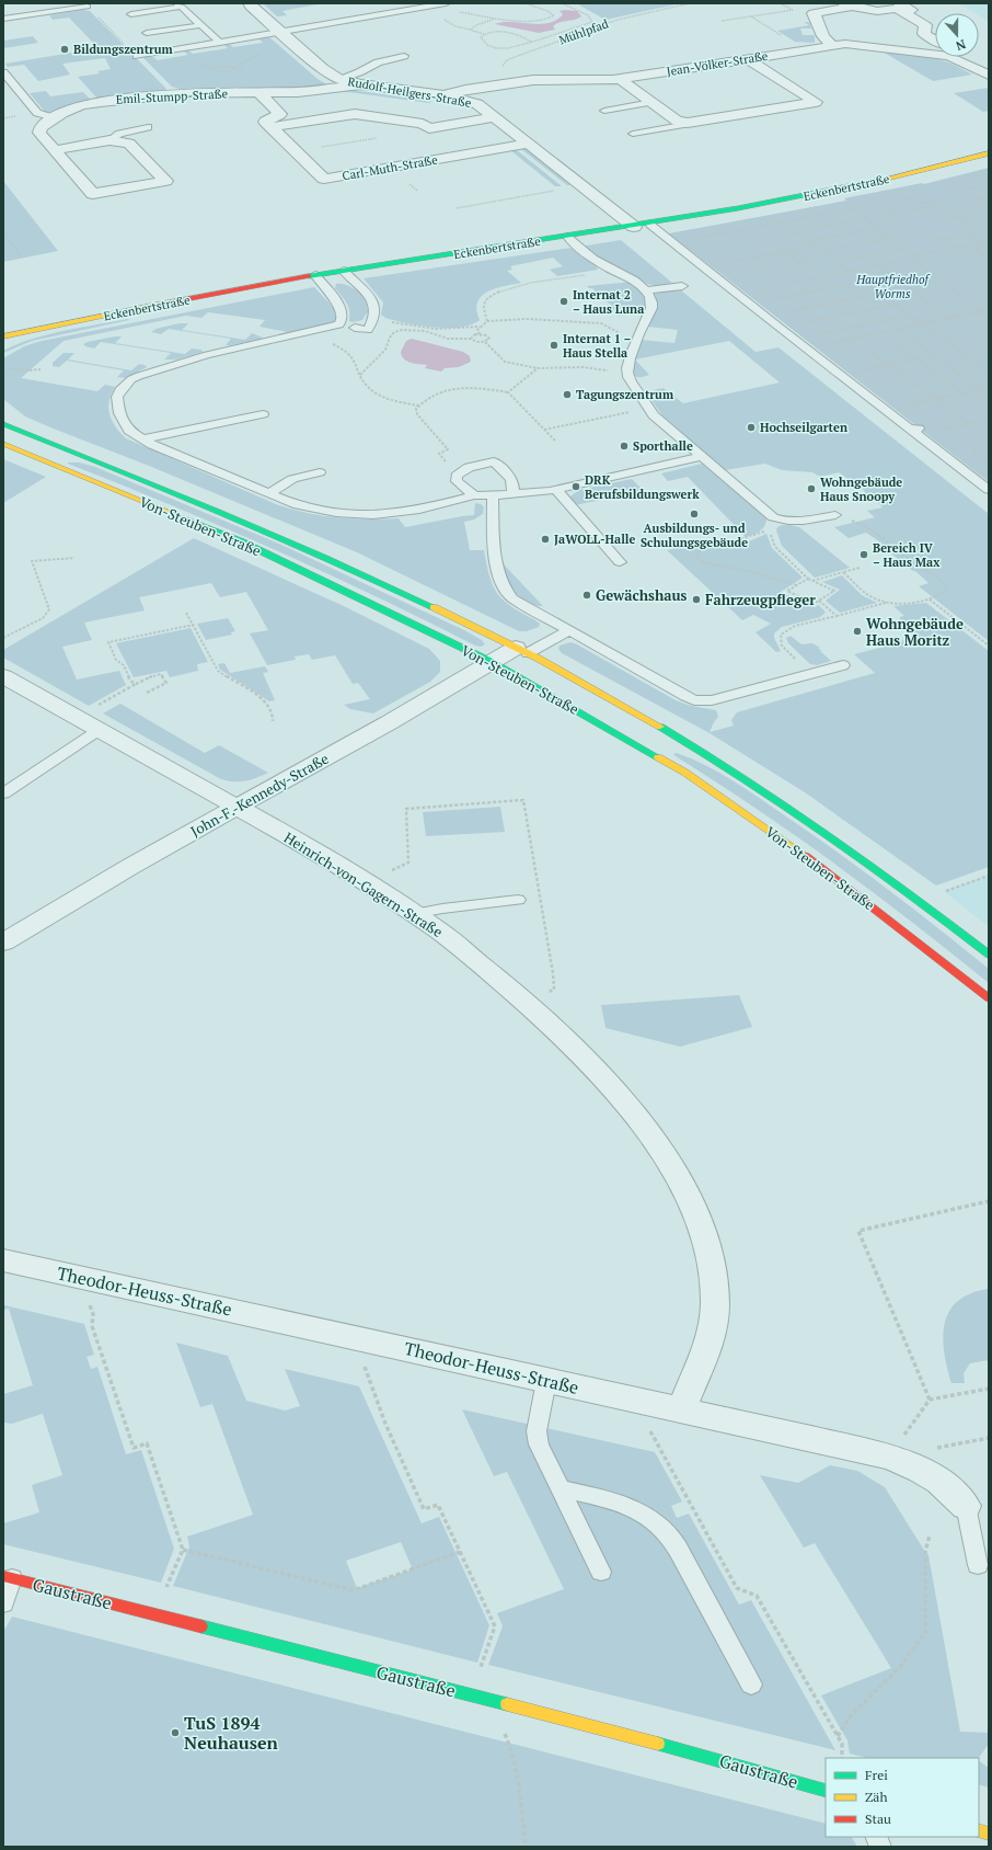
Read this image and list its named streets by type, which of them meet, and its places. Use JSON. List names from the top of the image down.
{
  "streets": {
    "street": [
      "Jean-Völker-Straße",
      "Rudolf-Heilgers-Straße",
      "Emil-Stumpp-Straße",
      "Carl-Muth-Straße",
      "Eckenbertstraße",
      "Von-Steuben-Straße",
      "John-F.-Kennedy-Straße",
      "Heinrich-von-Gagern-Straße",
      "Theodor-Heuss-Straße",
      "Gaustraße"
    ],
    "path": ["Mühlpfad"]
  },
  "crossings": [
    ["Mühlpfad", "Jean-Völker-Straße"],
    ["Jean-Völker-Straße", "Rudolf-Heilgers-Straße"],
    ["Rudolf-Heilgers-Straße", "Emil-Stumpp-Straße"],
    ["Rudolf-Heilgers-Straße", "Carl-Muth-Straße"],
    ["Rudolf-Heilgers-Straße", "Eckenbertstraße"],
    ["Von-Steuben-Straße", "John-F.-Kennedy-Straße"],
    ["John-F.-Kennedy-Straße", "Heinrich-von-Gagern-Straße"],
    ["Heinrich-von-Gagern-Straße", "Theodor-Heuss-Straße"]
  ],
  "parks": ["Hauptfriedhof Worms"],
  "places": [
    "Bildungszentrum",
    "Internat 2 – Haus Luna",
    "Internat 1 – Haus Stella",
    "Tagungszentrum",
    "Hochseilgarten",
    "Sporthalle",
    "DRK Berufsbildungswerk",
    "Wohngebäude Haus Snoopy",
    "Ausbildungs- und Schulungsgebäude",
    "JaWOLL-Halle",
    "Bereich IV – Haus Max",
    "Gewächshaus",
    "Fahrzeugpfleger",
    "Wohngebäude Haus Moritz",
    "TuS 1894 Neuhausen"
  ],
  "legend": ["Frei", "Zäh", "Stau"],
  "north": "bottom"
}
